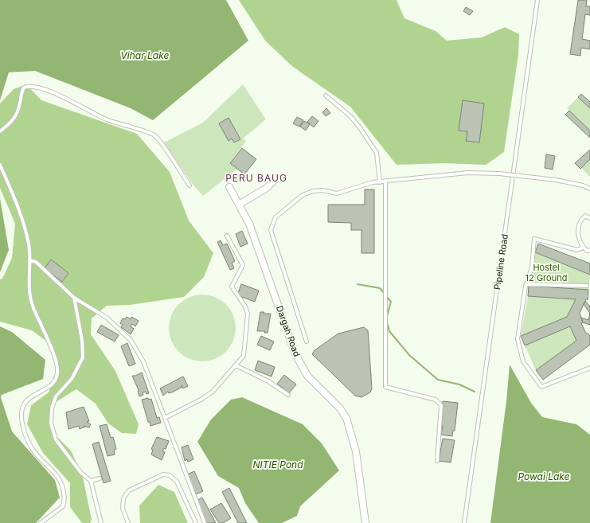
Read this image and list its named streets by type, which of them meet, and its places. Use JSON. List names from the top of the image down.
{
  "streets": {
    "street": ["Dargah Road"],
    "lane": ["Pipeline Road"]
  },
  "districts": ["PERU BAUG"],
  "water": ["Vihar Lake", "NITIE Pond", "Powai Lake"],
  "parks": ["Hostel 12 Ground"]
}
